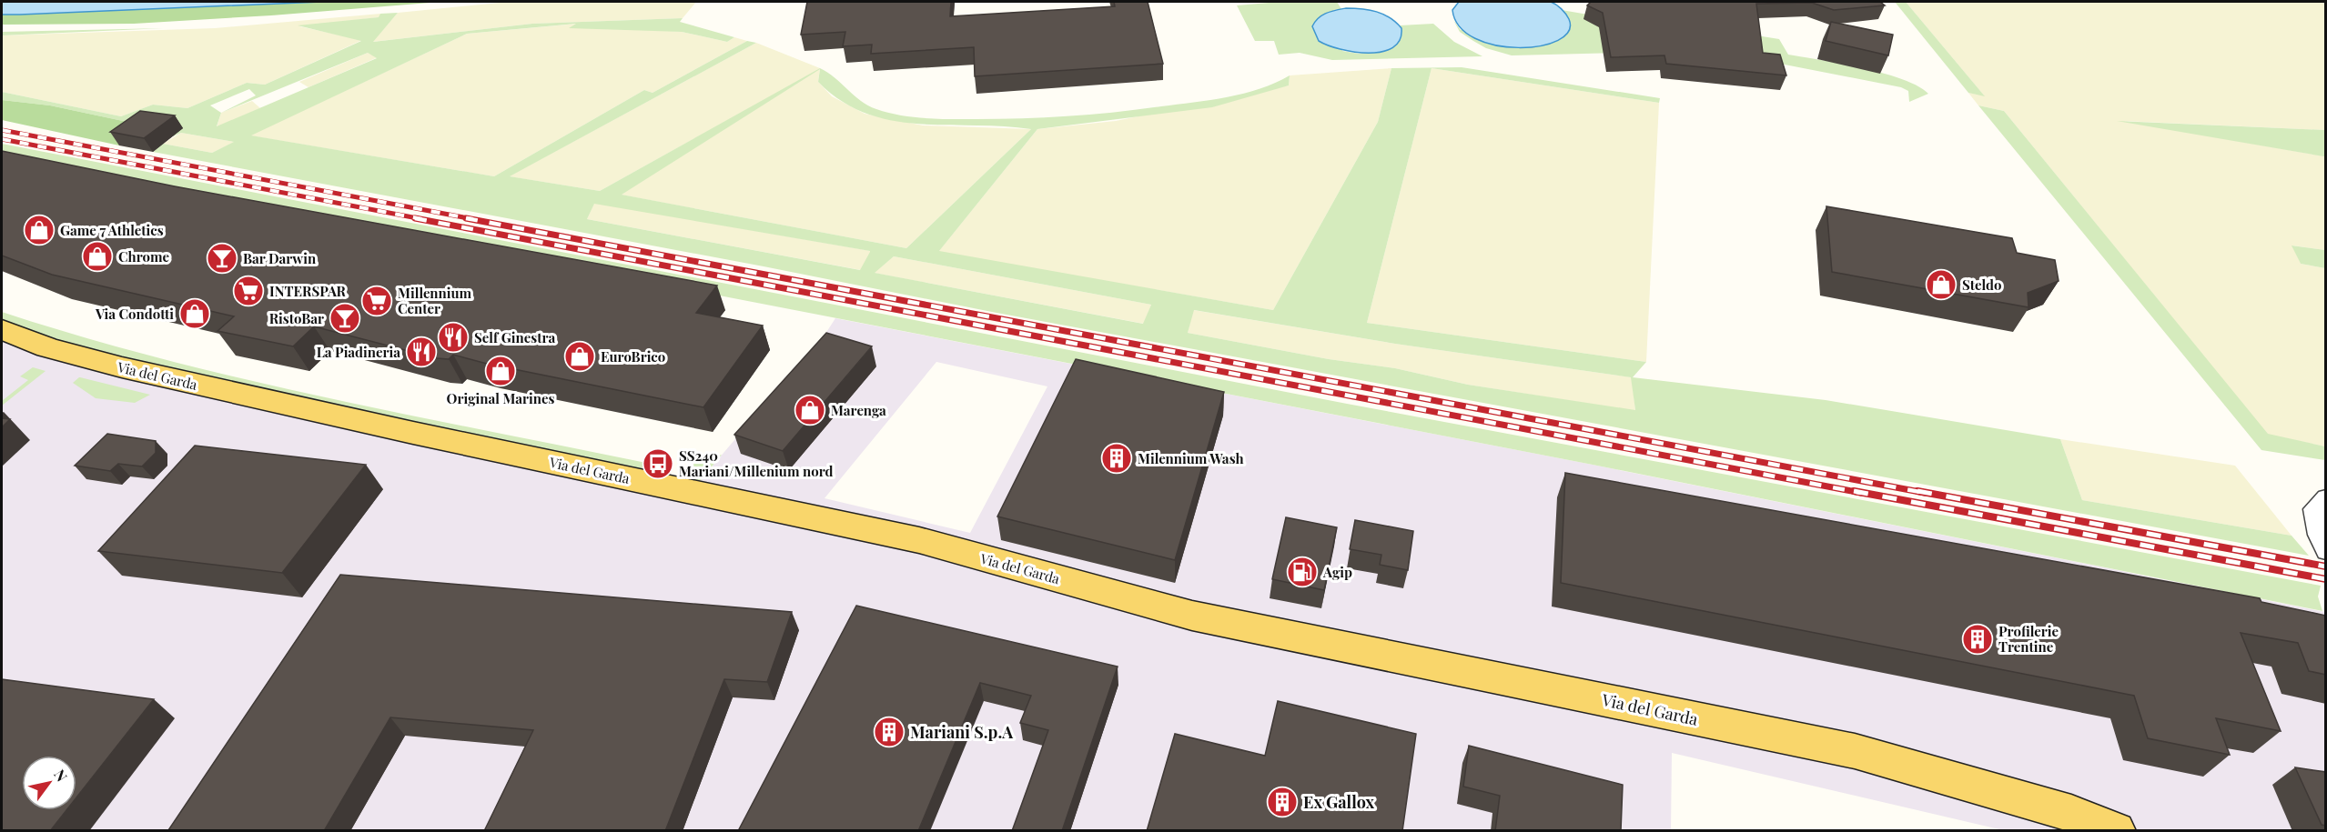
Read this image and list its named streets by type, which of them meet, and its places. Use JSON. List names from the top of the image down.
{
  "streets": {
    "main road": ["Via del Garda"]
  },
  "places": {
    "shop": [
      "Game 7 Athletics",
      "Chrome",
      "Steldo",
      "Via Condotti",
      "EuroBrico",
      "Original Marines",
      "Marenga"
    ],
    "bar": ["Bar Darwin", "RistoBar"],
    "supermarket": ["INTERSPAR", "Millennium Center"],
    "restaurant": ["Self Ginestra", "La Piadineria"],
    "building": [
      "Milennium Wash",
      "Profilerie Trentine",
      "Mariani S.p.A",
      "Ex Gallox"
    ],
    "bus stop": ["SS240 Mariani/Millenium nord"],
    "fuel station": ["Agip"]
  },
  "north": "top right"
}
